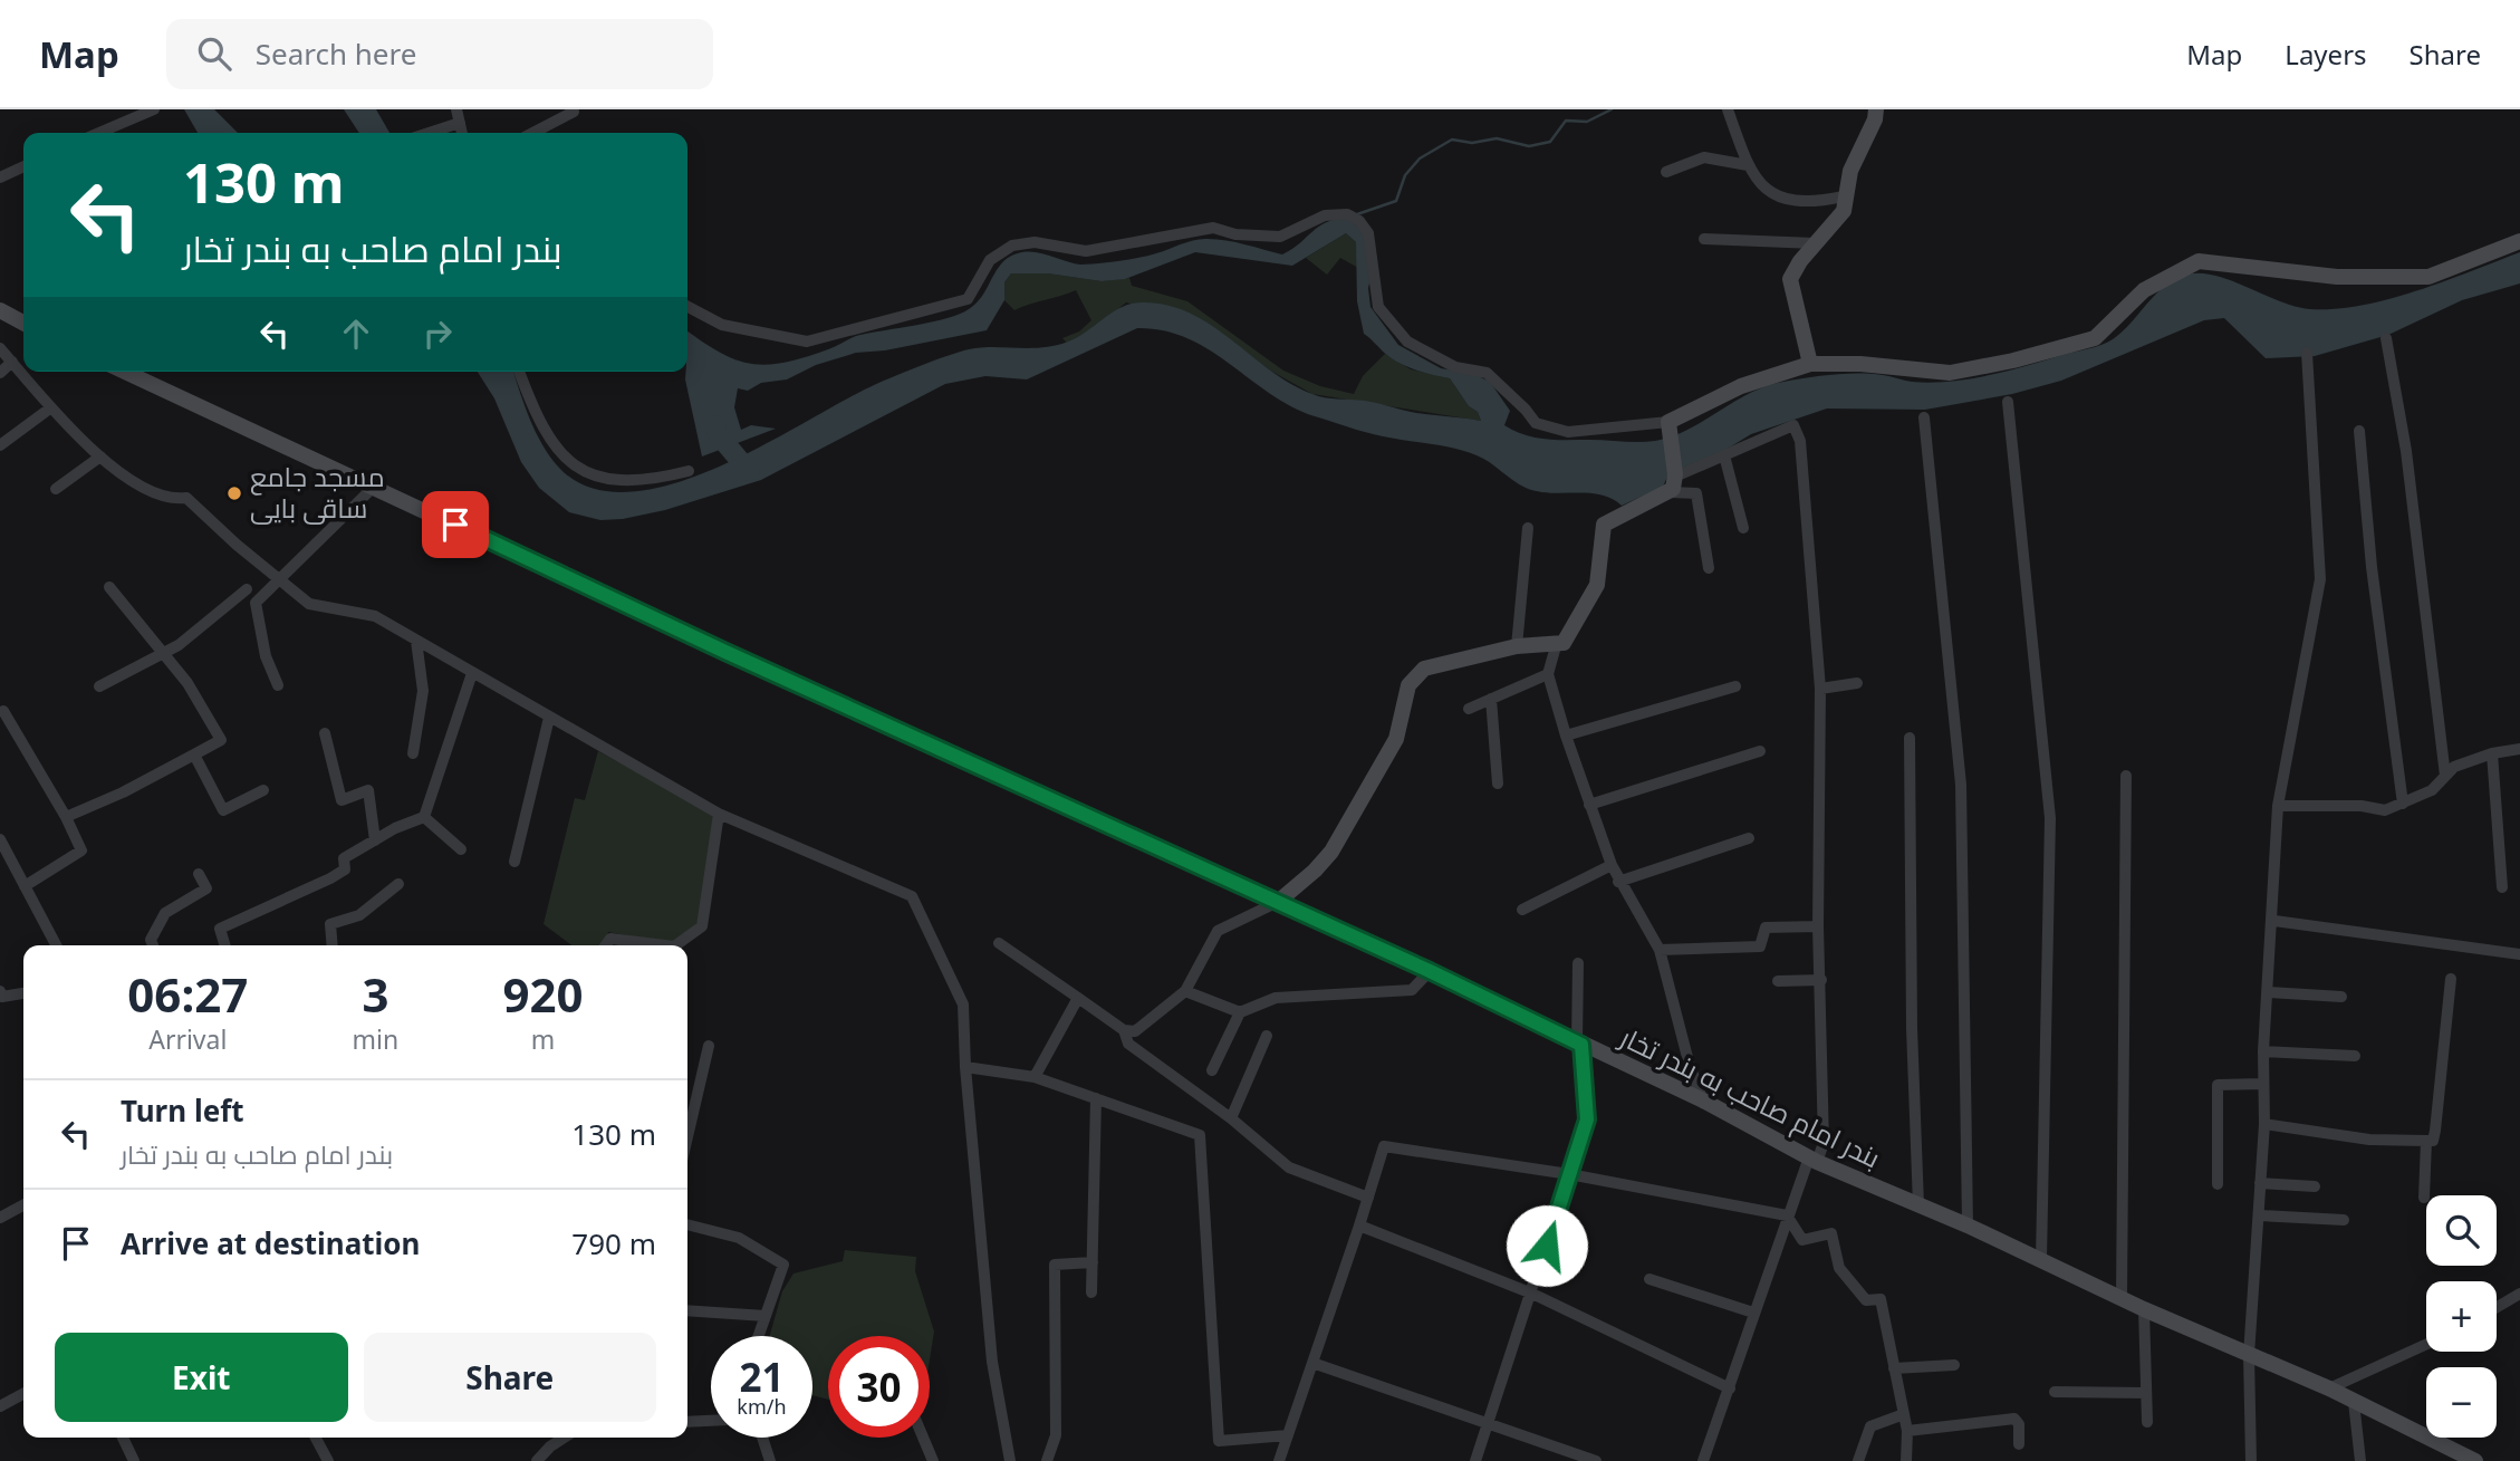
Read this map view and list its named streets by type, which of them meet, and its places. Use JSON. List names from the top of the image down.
{
  "streets": {
    "main road": ["بندر امام صاحب به بندر تخار"]
  },
  "places": ["مسجد جامع ساقی بایی"],
  "page": {
    "header": "Map",
    "search": "Search here",
    "nav": ["Map", "Layers", "Share"],
    "turn": ["130 m", "بندر امام صاحب به بندر تخار"],
    "eta": [
      "06:27",
      "Arrival",
      "3",
      "min",
      "920",
      "m"
    ],
    "list": [
      {
        "name": "Turn left",
        "note": "بندر امام صاحب به بندر تخار",
        "value": "130 m"
      },
      {
        "name": "Arrive at destination",
        "value": "790 m"
      }
    ],
    "map_buttons": ["+", "−"],
    "buttons": ["Exit", "Share"],
    "speed": "21 km/h",
    "limit": "30"
  }
}
